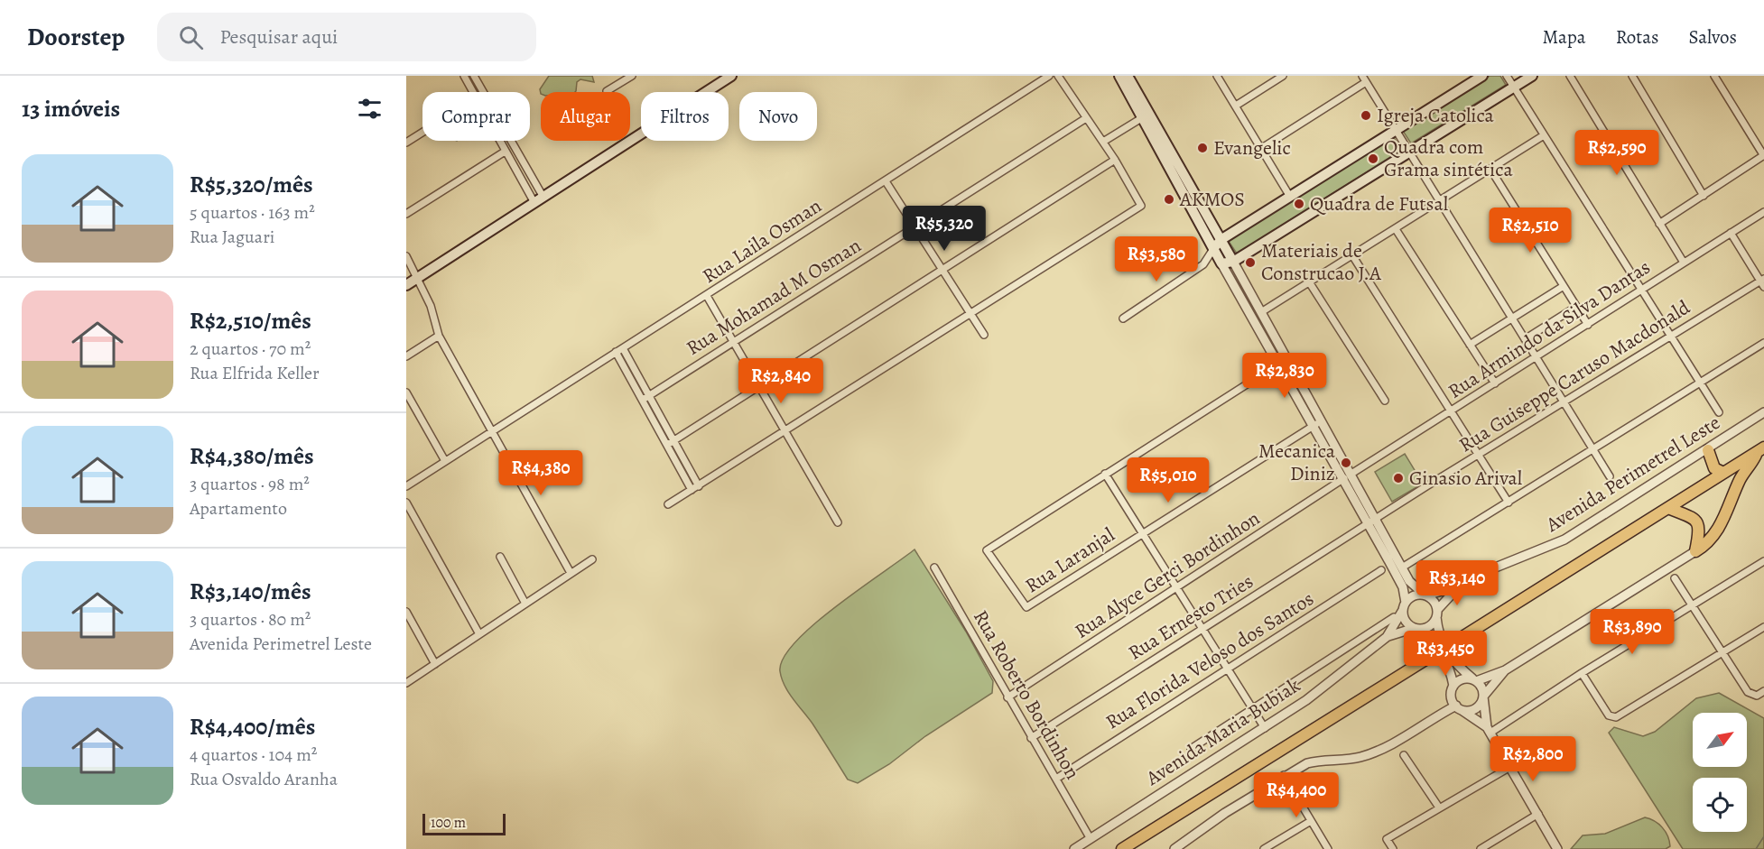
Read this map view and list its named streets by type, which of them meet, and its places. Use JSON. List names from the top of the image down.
{
  "streets": {
    "street": [
      "Rua Laila Osman",
      "Rua Mohamad M Osman",
      "Rua Armindo da Silva Dantas",
      "Rua Guiseppe Caruso Macdonald",
      "Avenida Perimetrel Leste",
      "Rua Laranjal",
      "Rua Alyce Gerci Bordinhon",
      "Rua Ernesto Tries",
      "Rua Florida Veloso dos Santos",
      "Rua Roberto Bordinhon",
      "Avenida Maria Bubiak"
    ]
  },
  "crossings": [
    ["Rua Armindo da Silva Dantas", "Rua Alyce Gerci Bordinhon"],
    ["Rua Guiseppe Caruso Macdonald", "Rua Ernesto Tries"],
    ["Avenida Perimetrel Leste", "Avenida Maria Bubiak"],
    ["Rua Alyce Gerci Bordinhon", "Rua Roberto Bordinhon"],
    ["Rua Ernesto Tries", "Rua Roberto Bordinhon"],
    ["Rua Florida Veloso dos Santos", "Rua Roberto Bordinhon"],
    ["Rua Roberto Bordinhon", "Avenida Maria Bubiak"]
  ],
  "places": [
    "Igreja Catolica",
    "Evangelic",
    "Quadra com Grama sintética",
    "AKMOS",
    "Quadra de Futsal",
    "Materiais de Construcao J.A",
    "Mecanica Diniz",
    "Ginasio Arival"
  ],
  "scale_bar": "100 m",
  "north": "top right",
  "page": {
    "header": "Doorstep",
    "search": "Pesquisar aqui",
    "nav": ["Mapa", "Rotas", "Salvos"],
    "heading": "13 imóveis",
    "chip": [
      "Comprar",
      "Alugar",
      "Filtros",
      "Novo"
    ],
    "price": [
      "R$2,590",
      "R$5,320",
      "R$2,510",
      "R$3,580",
      "R$2,830",
      "R$2,840",
      "R$4,380",
      "R$5,010",
      "R$3,140",
      "R$3,890",
      "R$3,450",
      "R$2,800",
      "R$4,400"
    ],
    "list": [
      {
        "name": "R$5,320/mês",
        "note": "5 quartos · 163 m² · Rua Jaguari"
      },
      {
        "name": "R$2,510/mês",
        "note": "2 quartos · 70 m² · Rua Elfrida Keller"
      },
      {
        "name": "R$4,380/mês",
        "note": "3 quartos · 98 m² · Apartamento"
      },
      {
        "name": "R$3,140/mês",
        "note": "3 quartos · 80 m² · Avenida Perimetrel Leste"
      },
      {
        "name": "R$4,400/mês",
        "note": "4 quartos · 104 m² · Rua Osvaldo Aranha"
      }
    ],
    "scale": "100 m"
  }
}
